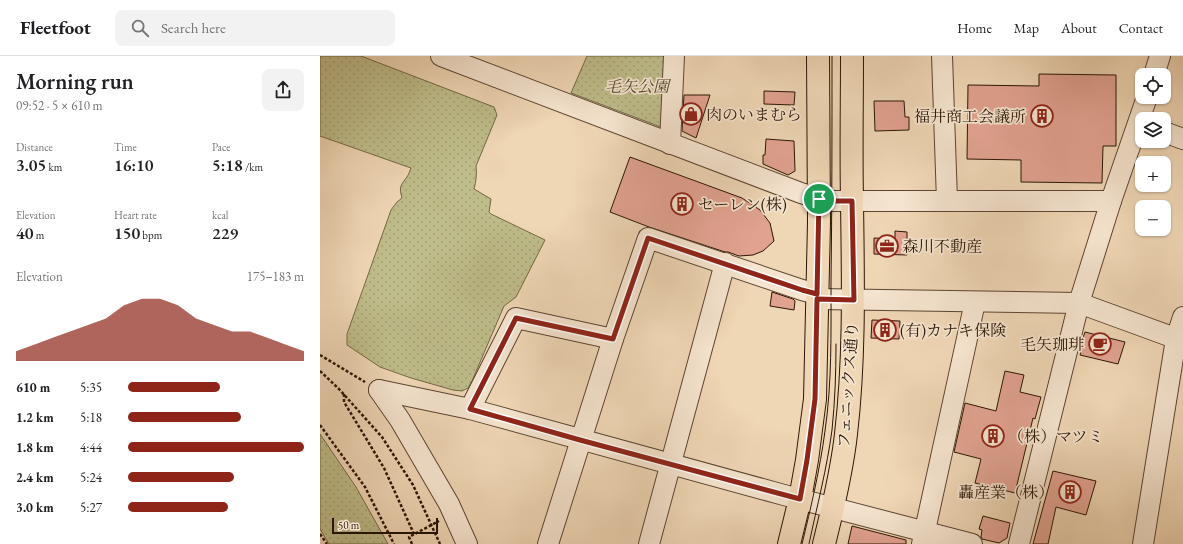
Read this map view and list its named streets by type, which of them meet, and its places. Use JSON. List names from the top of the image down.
{
  "streets": {
    "main road": ["フェニックス通り"]
  },
  "parks": ["毛矢公園"],
  "places": {
    "shop": ["肉のいまむら"],
    "building": [
      "福井商工会議所",
      "セーレン(株)",
      "(有)カナキ保険",
      "（株）マツミ",
      "轟産業（株）"
    ],
    "office": ["森川不動産"],
    "cafe": ["毛矢珈琲"]
  },
  "scale_bar": "50 m",
  "page": {
    "header": "Fleetfoot",
    "search": "Search here",
    "nav": [
      "Home",
      "Map",
      "About",
      "Contact"
    ],
    "heading": ["Morning run", "09:52 · 5 × 610 m"],
    "map_buttons": ["+", "−"],
    "stats": [
      ["Distance", "3.05 km"],
      ["Time", "16:10"],
      ["Pace", "5:18 /km"],
      ["Elevation", "40 m"],
      ["Heart rate", "150 bpm"],
      ["kcal", "229"]
    ],
    "chart": ["Elevation", "175–183 m"],
    "list": [
      {
        "name": "610 m",
        "note": "5:35"
      },
      {
        "name": "1.2 km",
        "note": "5:18"
      },
      {
        "name": "1.8 km",
        "note": "4:44"
      },
      {
        "name": "2.4 km",
        "note": "5:24"
      },
      {
        "name": "3.0 km",
        "note": "5:27"
      }
    ],
    "scale": "50 m"
  }
}
